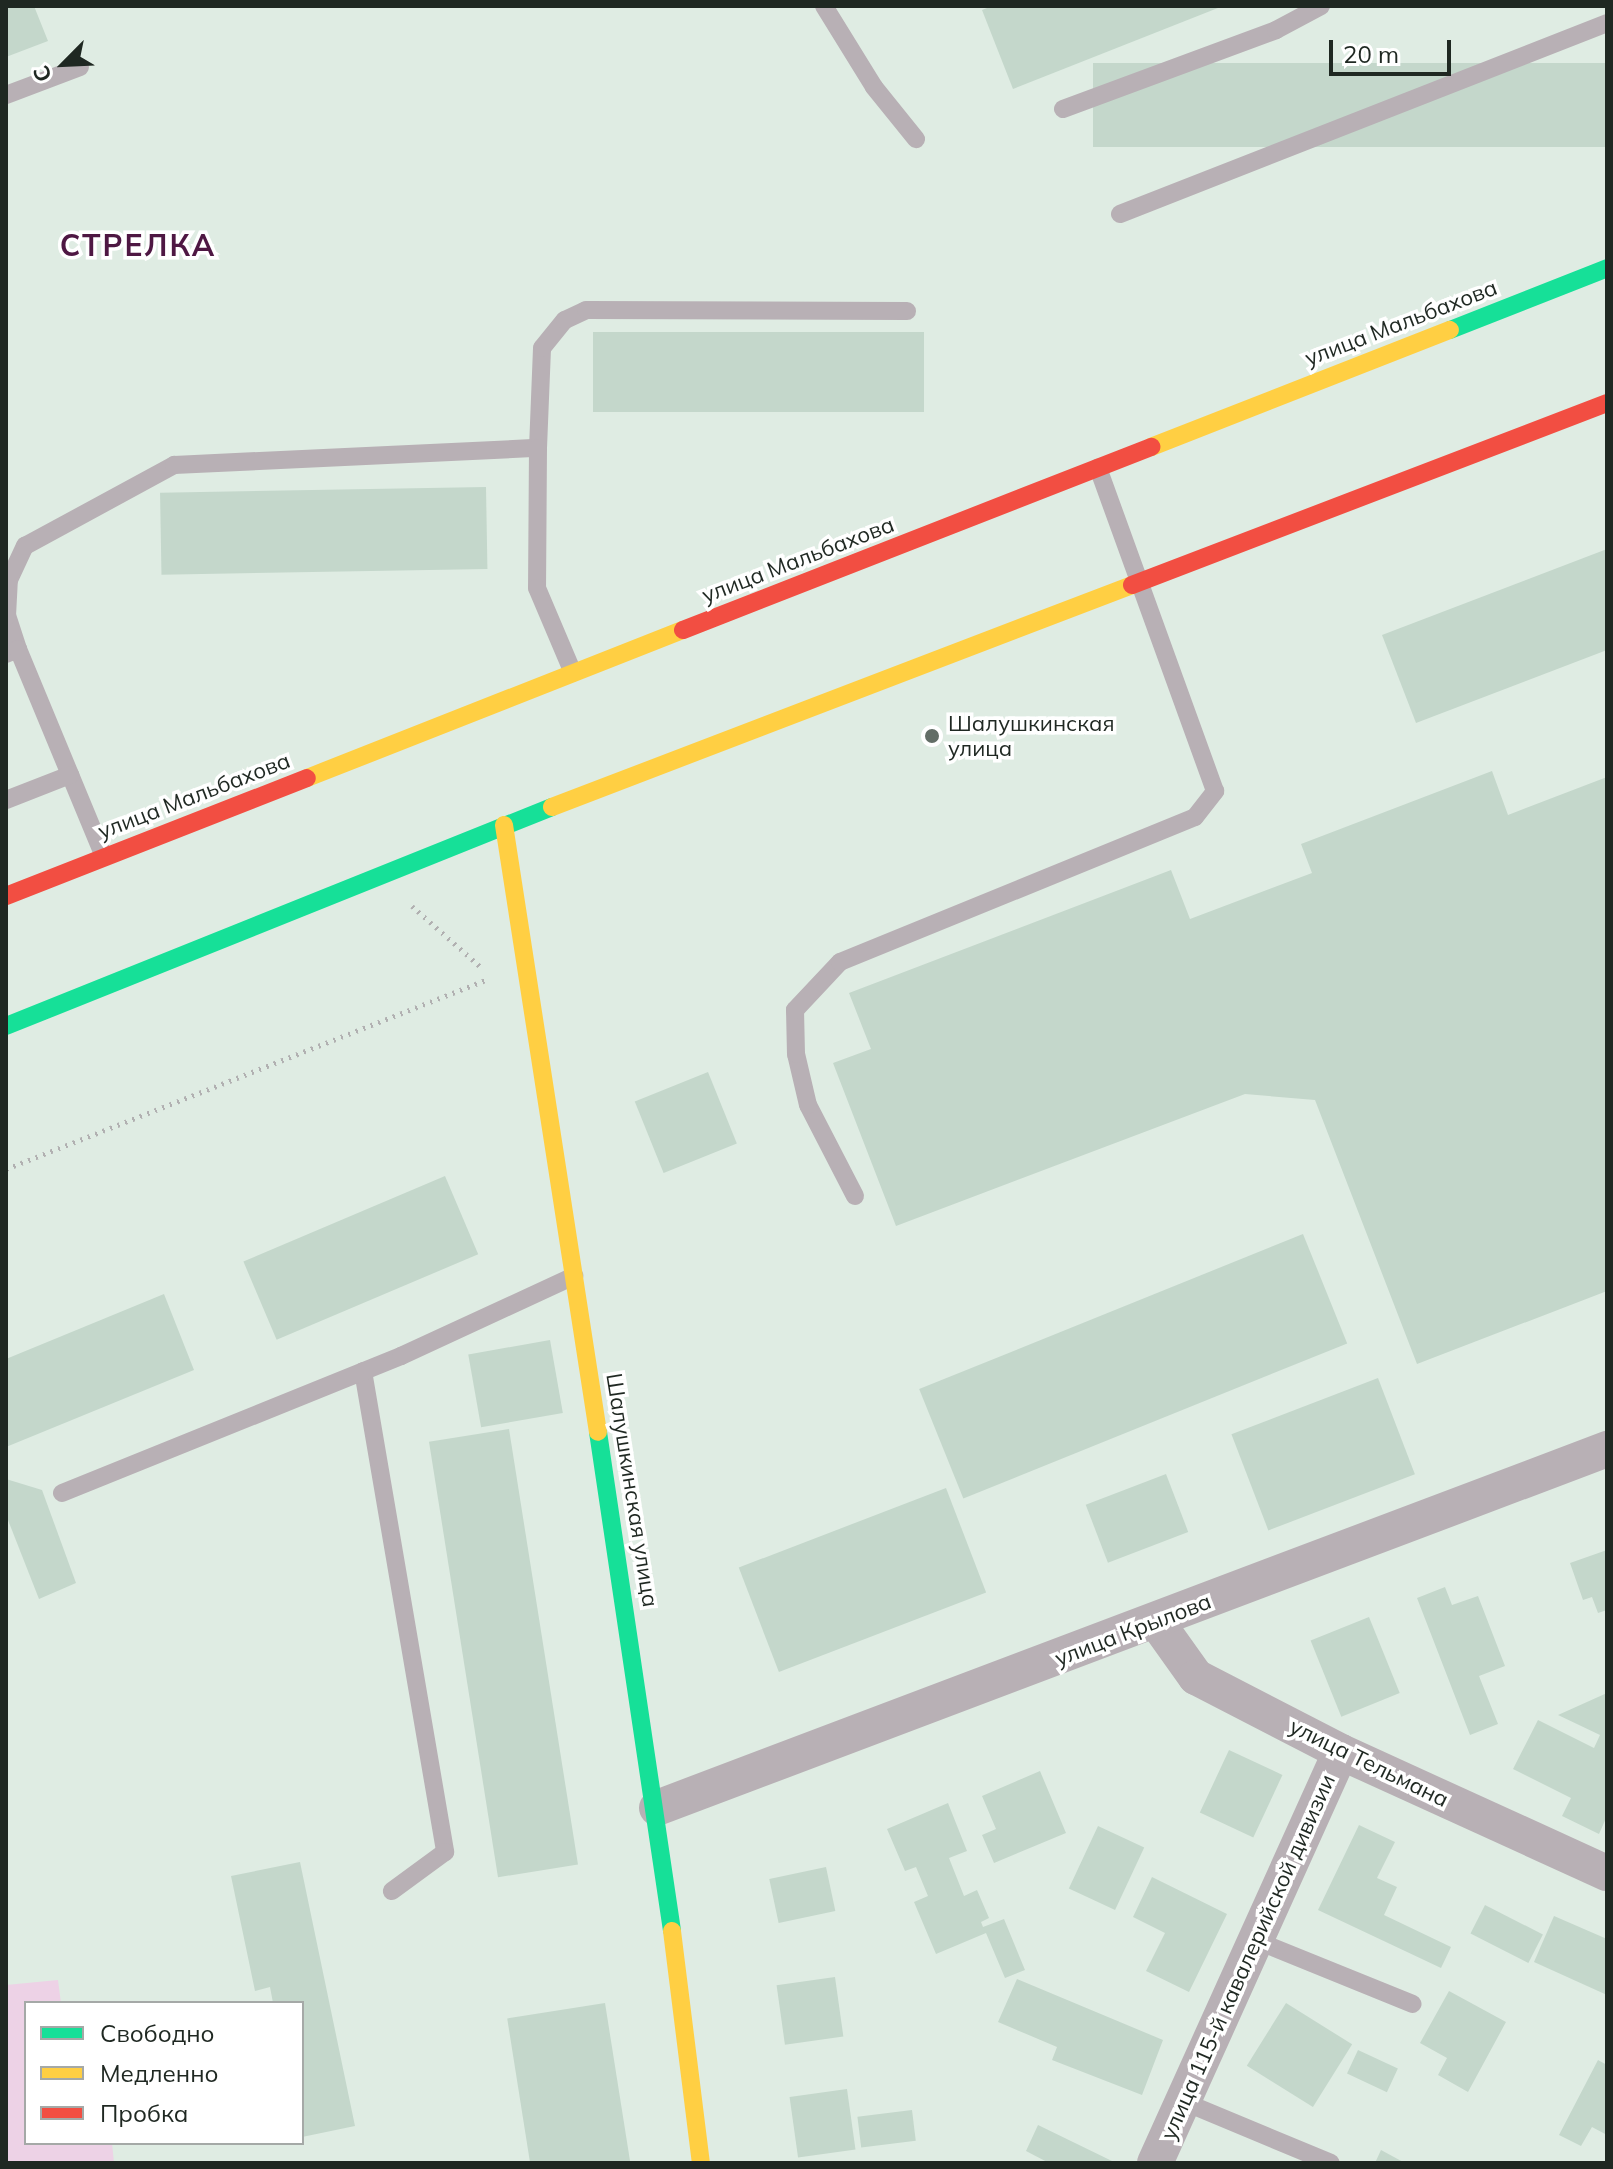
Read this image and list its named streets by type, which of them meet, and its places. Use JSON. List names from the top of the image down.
{
  "streets": {
    "main road": ["улица Мальбахова", "Шалушкинская улица"],
    "street": ["улица Крылова", "улица Тельмана", "улица 115-й кавалерийской дивизии"]
  },
  "crossings": [
    ["Шалушкинская улица", "улица Крылова"],
    ["улица Крылова", "улица Тельмана"],
    ["улица Тельмана", "улица 115-й кавалерийской дивизии"]
  ],
  "districts": ["СТРЕЛКА"],
  "places": ["Шалушкинская улица"],
  "legend": ["Свободно", "Медленно", "Пробка"],
  "scale_bar": "20 m",
  "north": "bottom left"
}
